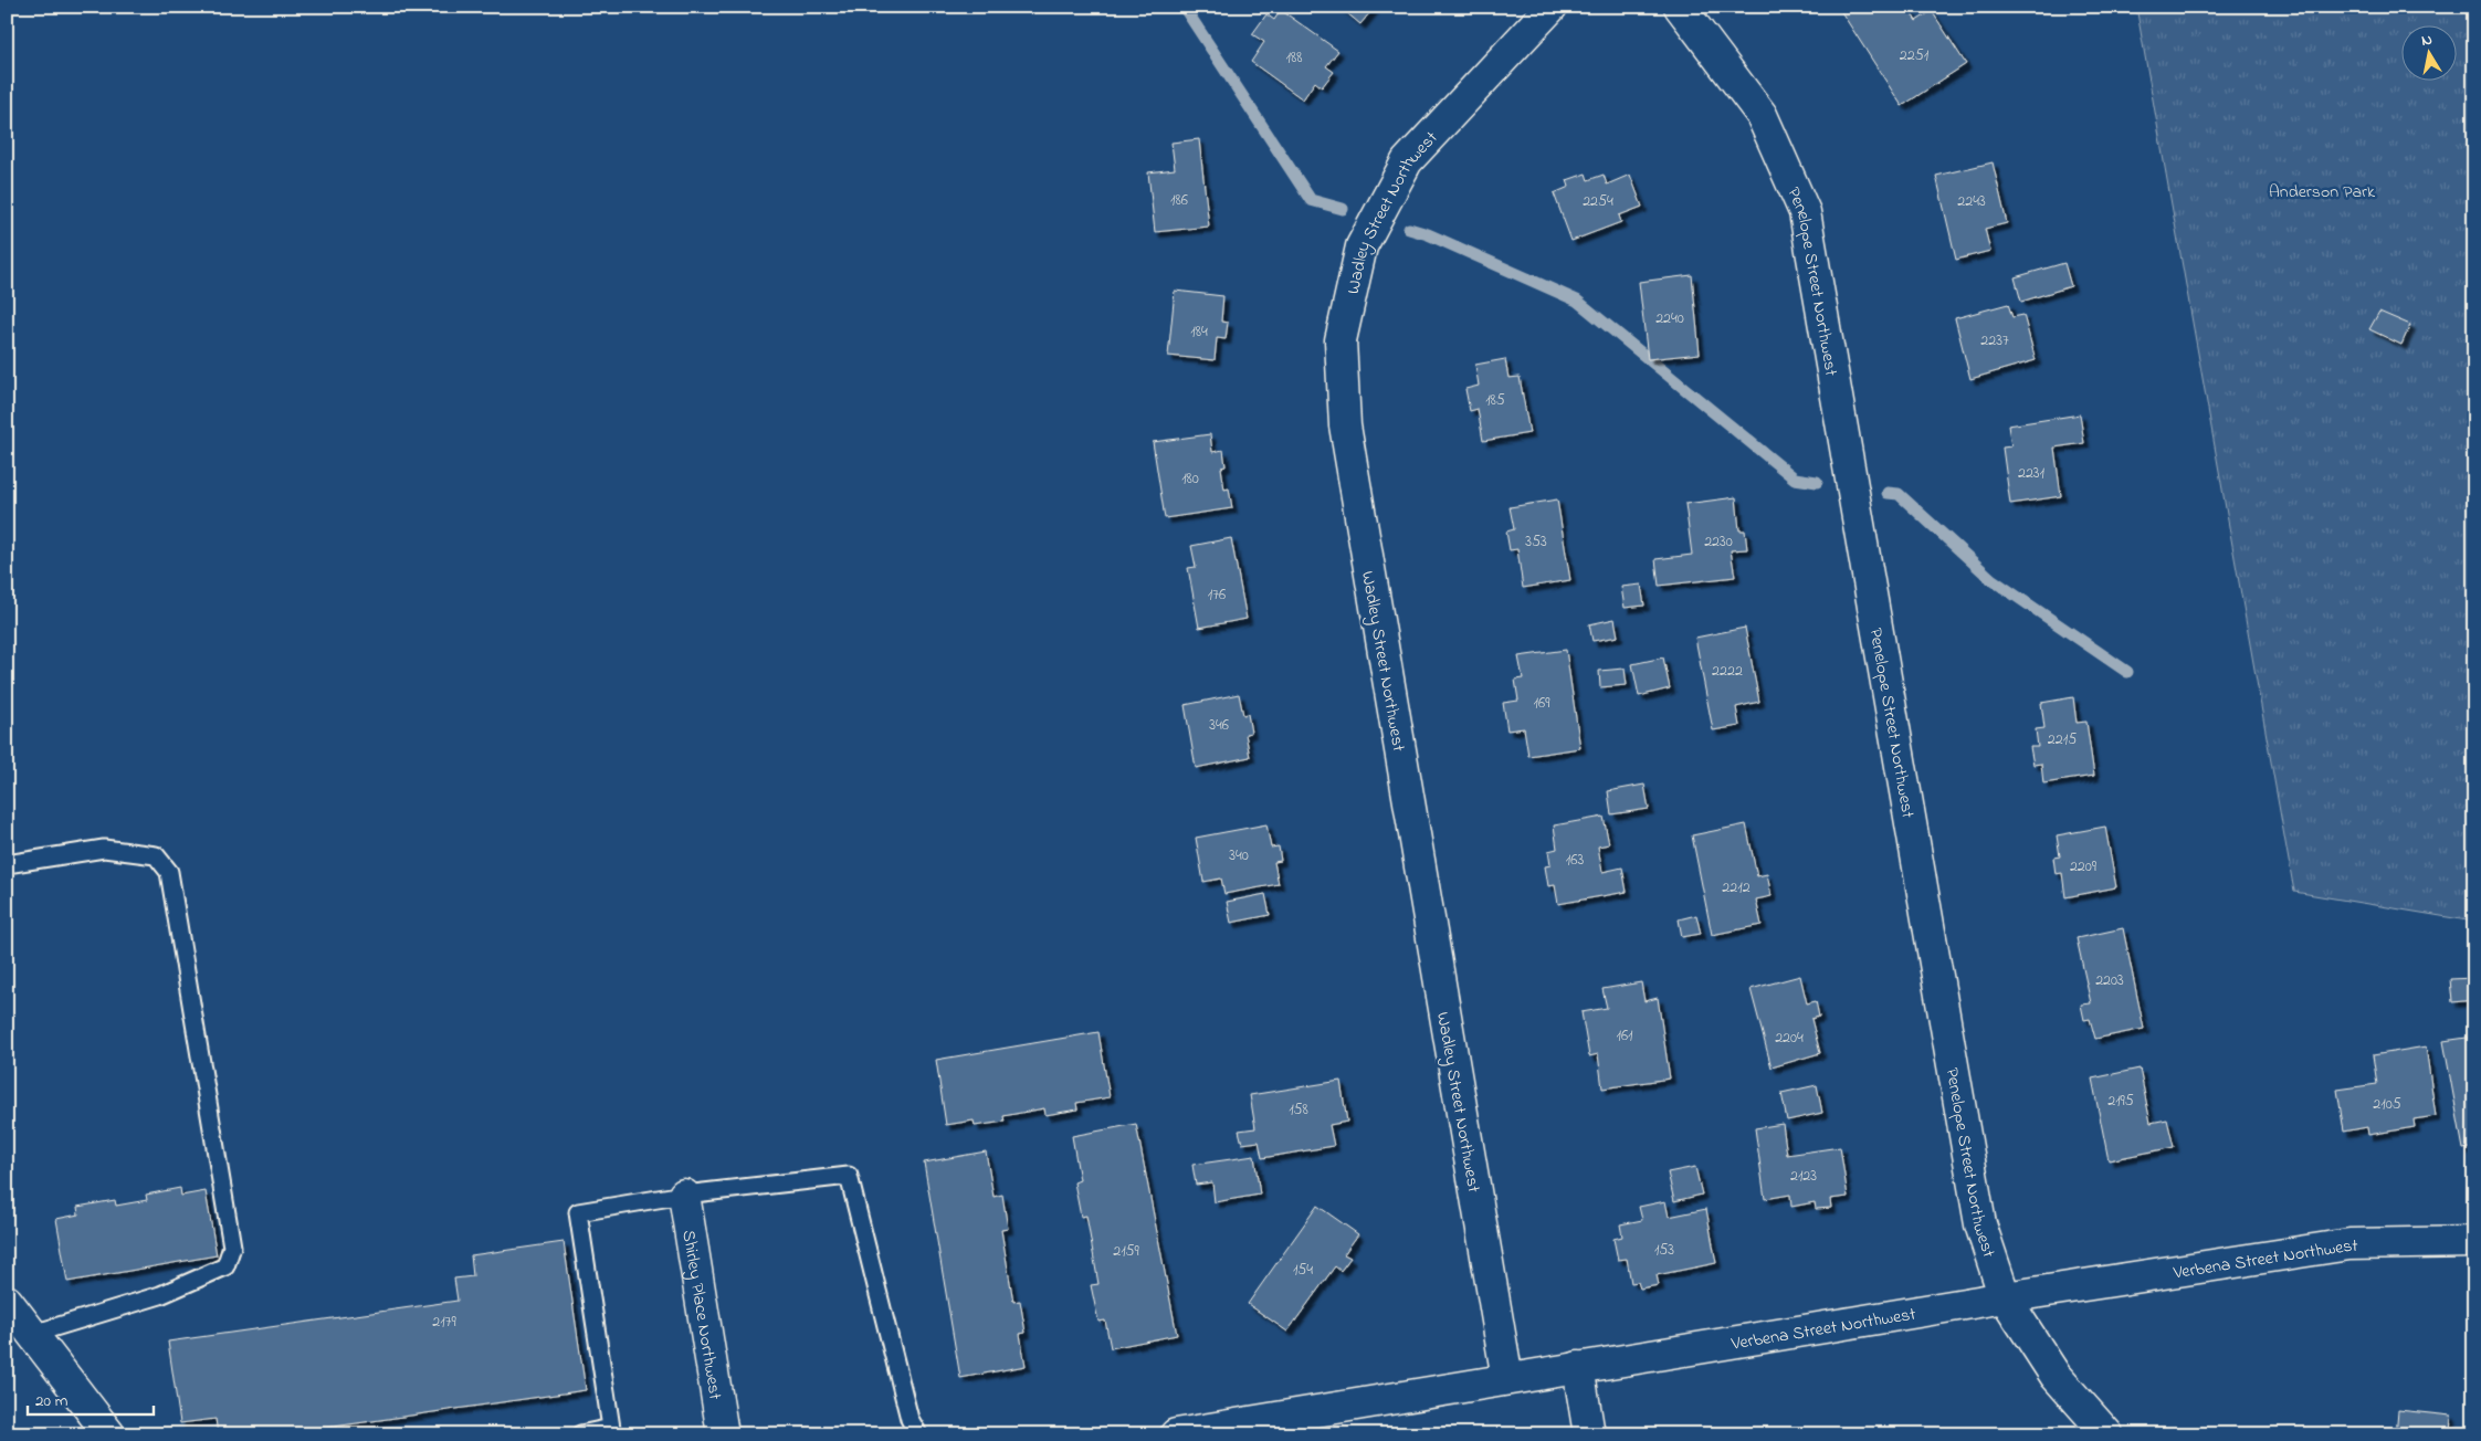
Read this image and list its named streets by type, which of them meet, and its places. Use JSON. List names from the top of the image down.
{
  "streets": {
    "street": [
      "Wadley Street Northwest",
      "Penelope Street Northwest",
      "Verbena Street Northwest",
      "Shirley Place Northwest"
    ]
  },
  "crossings": [
    ["Wadley Street Northwest", "Verbena Street Northwest"],
    ["Penelope Street Northwest", "Verbena Street Northwest"]
  ],
  "parks": ["Anderson Park"],
  "house_numbers": [
    "2251",
    "188",
    "186",
    "2254",
    "2243",
    "2240",
    "184",
    "2237",
    "185",
    "2231",
    "180",
    "353",
    "2230",
    "176",
    "2222",
    "169",
    "346",
    "2215",
    "340",
    "163",
    "2209",
    "2212",
    "2203",
    "161",
    "2204",
    "2195",
    "2105",
    "158",
    "2123",
    "153",
    "2159",
    "154",
    "2179"
  ],
  "scale_bar": "20 m",
  "north": "top"
}
